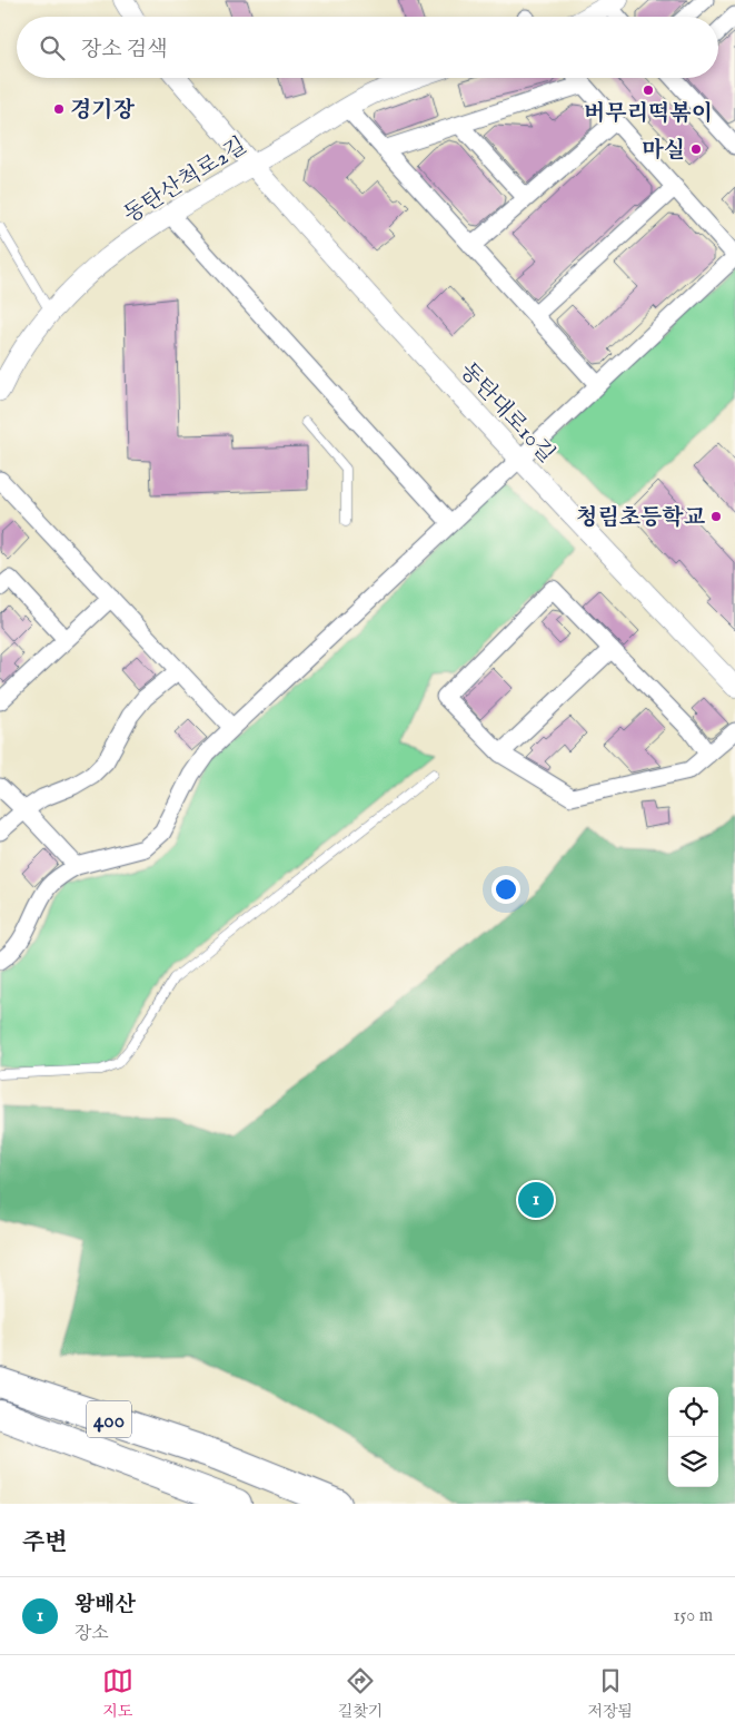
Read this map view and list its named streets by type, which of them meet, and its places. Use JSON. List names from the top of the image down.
{
  "streets": {
    "highway": ["400"],
    "street": ["동탄산척로2길", "동탄대로10길"]
  },
  "crossings": [
    ["동탄산척로2길", "동탄대로10길"]
  ],
  "places": [
    "버무리떡볶이",
    "경기장",
    "마실",
    "청림초등학교"
  ],
  "page": {
    "search": "장소 검색",
    "pins": "1",
    "heading": "주변",
    "list": [
      {
        "mark": "1",
        "name": "왕배산",
        "note": "장소",
        "value": "150 m"
      }
    ],
    "nav": ["지도", "길찾기", "저장됨"]
  }
}
